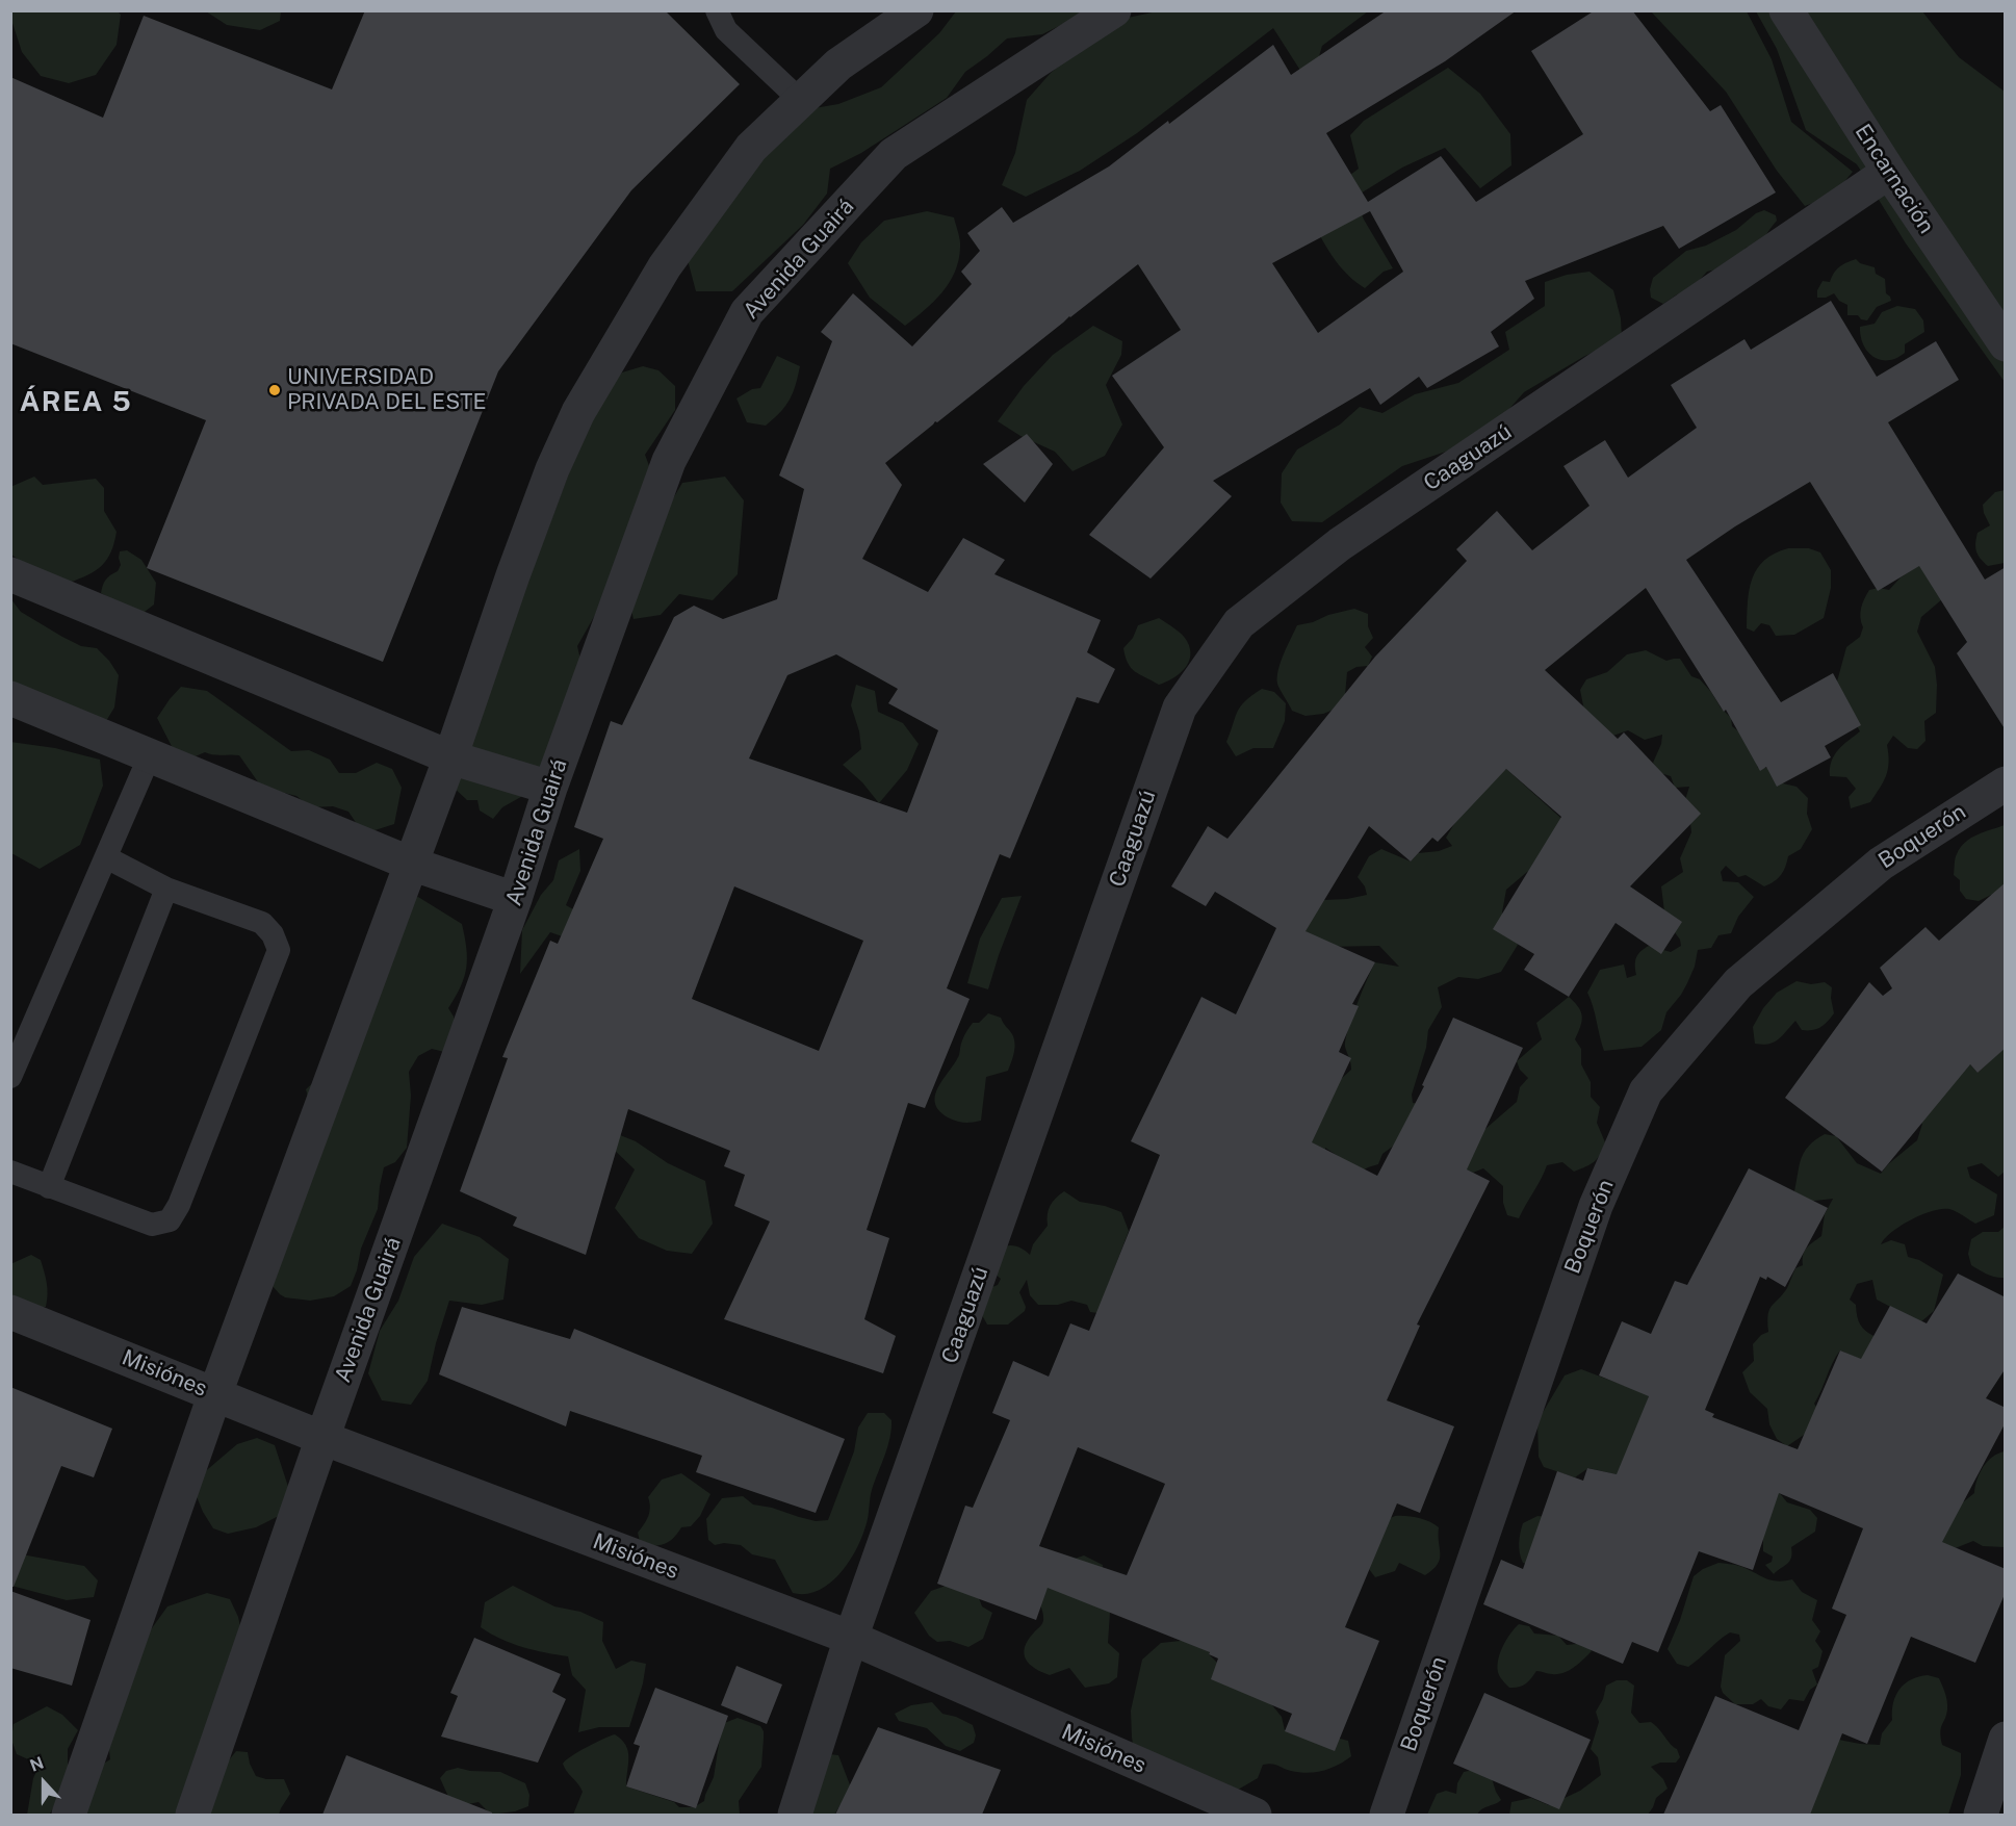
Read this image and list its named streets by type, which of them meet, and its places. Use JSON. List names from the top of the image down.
{
  "streets": {
    "street": [
      "Encarnación",
      "Avenida Guairá",
      "Caaguazú",
      "Boquerón",
      "Misiónes"
    ]
  },
  "crossings": [
    ["Encarnación", "Caaguazú"],
    ["Avenida Guairá", "Misiónes"],
    ["Caaguazú", "Misiónes"]
  ],
  "districts": ["ÁREA 5"],
  "places": ["UNIVERSIDAD PRIVADA DEL ESTE"],
  "north": "top"
}
